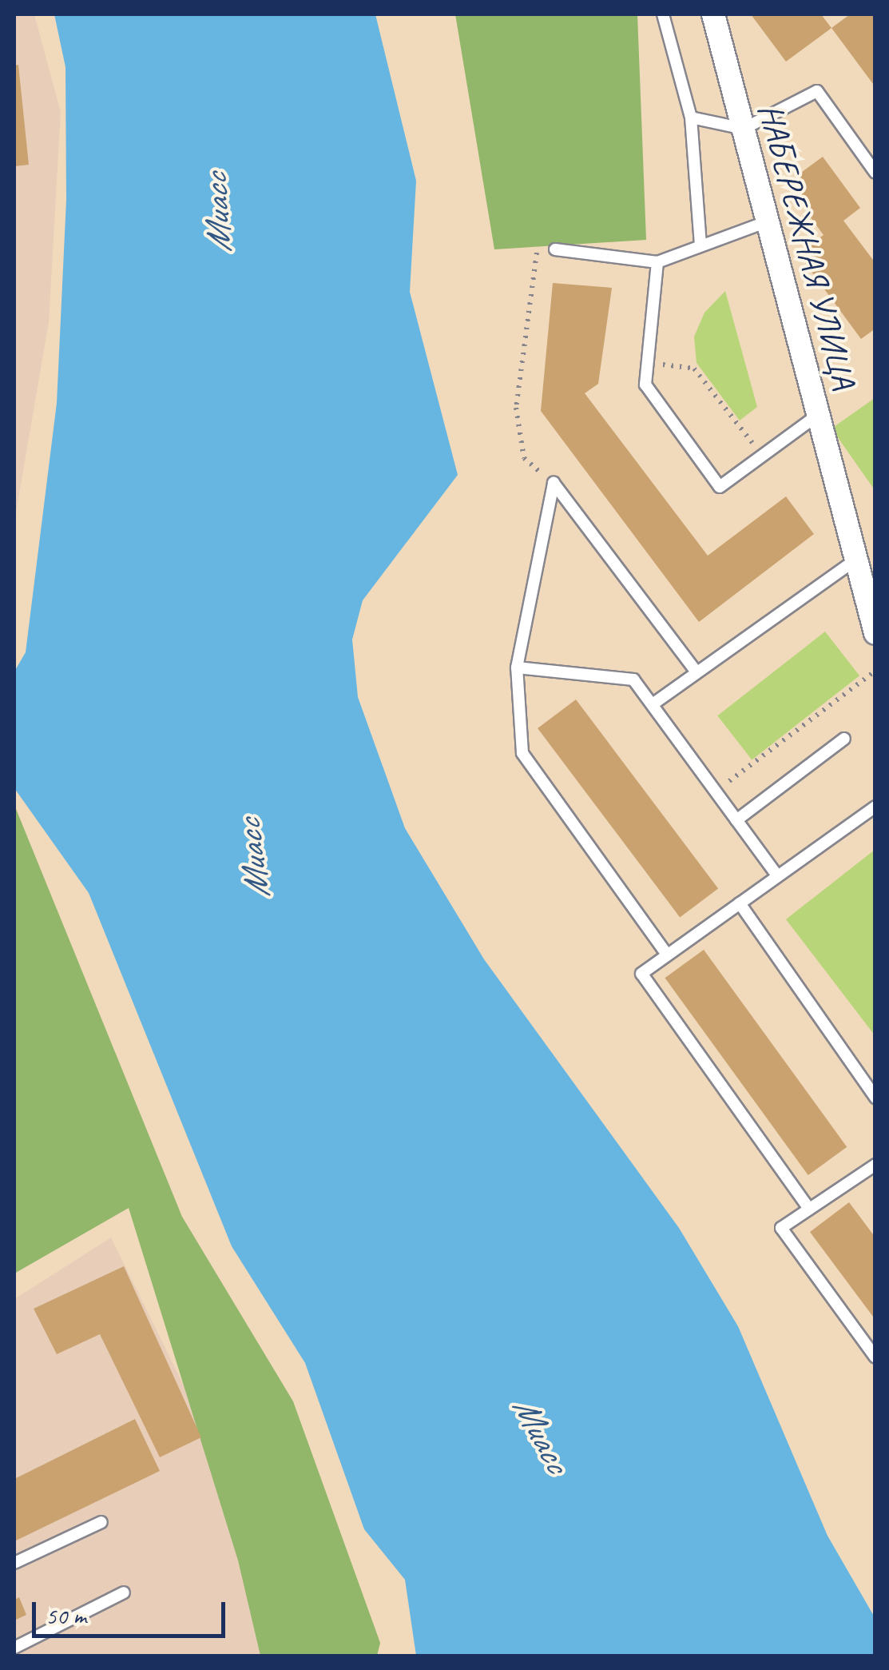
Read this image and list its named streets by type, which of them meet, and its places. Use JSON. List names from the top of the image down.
{
  "streets": {
    "street": ["НАБЕРЕЖНАЯ УЛИЦА"]
  },
  "water": ["Миасс"],
  "scale_bar": "50 m"
}
